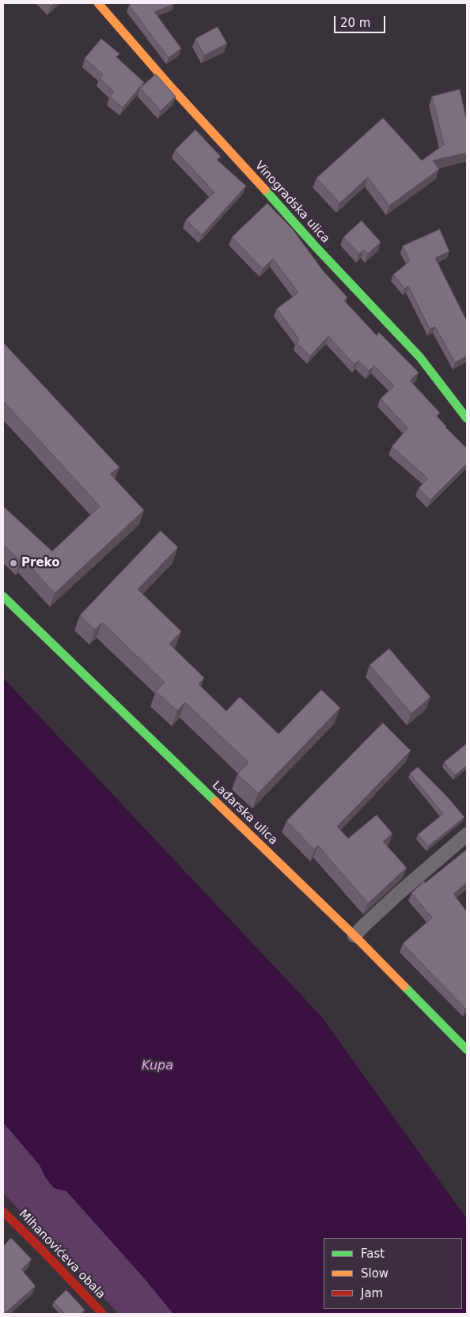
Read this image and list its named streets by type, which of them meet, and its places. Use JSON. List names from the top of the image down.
{
  "streets": {
    "street": ["Vinogradska ulica", "Lađarska ulica", "Mihanovićeva obala"]
  },
  "water": ["Kupa"],
  "places": ["Preko"],
  "legend": ["Fast", "Slow", "Jam"],
  "scale_bar": "20 m"
}
